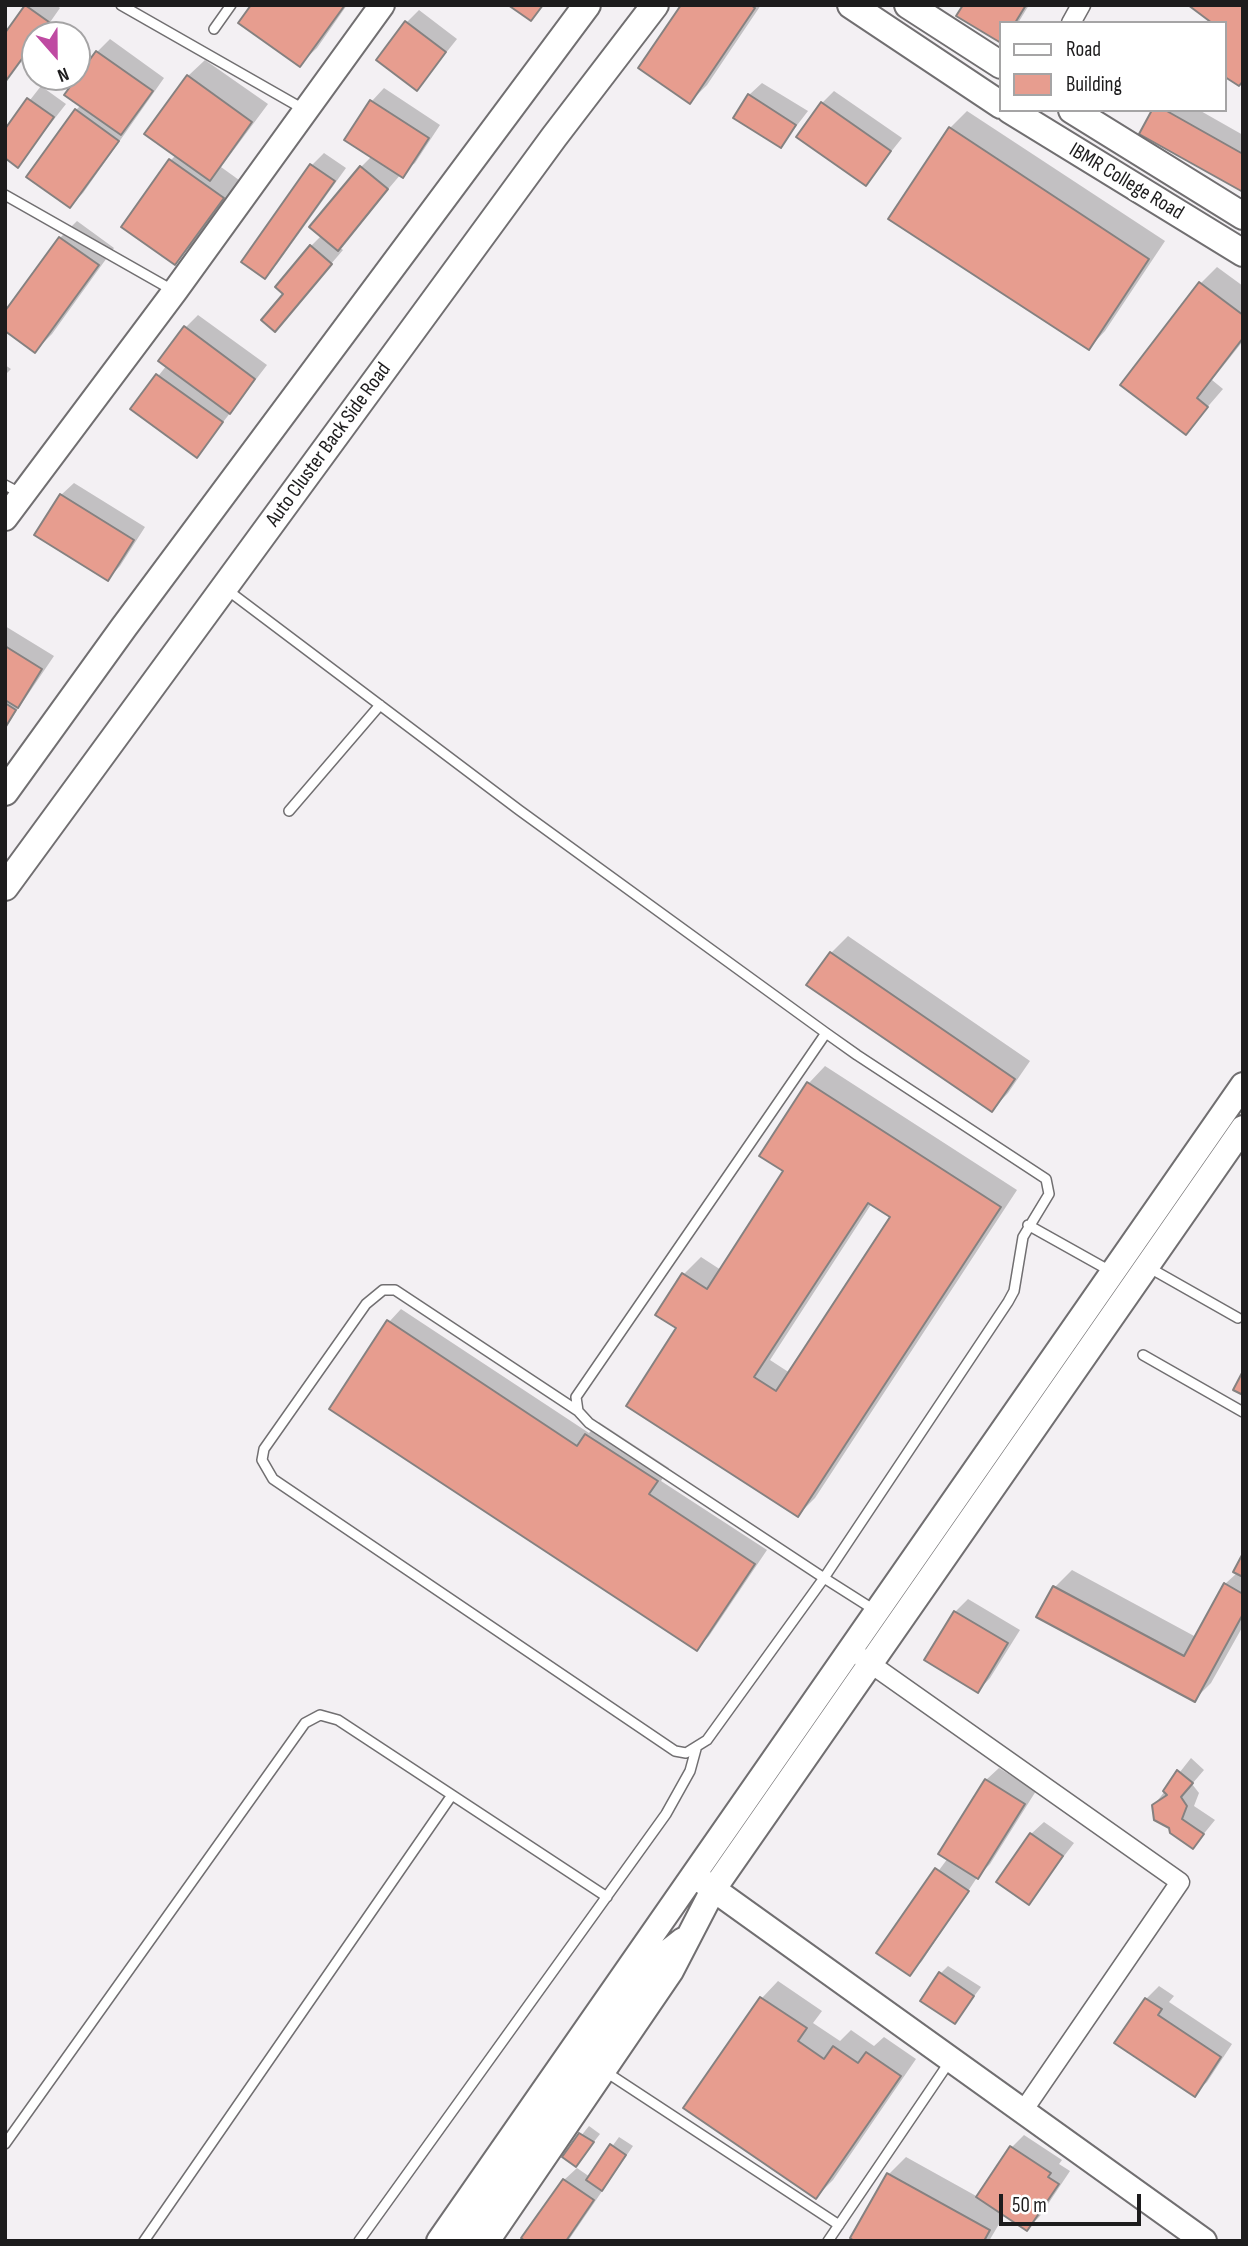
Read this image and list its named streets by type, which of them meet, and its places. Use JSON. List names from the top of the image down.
{
  "streets": {
    "main road": ["IBMR College Road", "Auto Cluster Back Side Road"]
  },
  "legend": ["Road", "Building"],
  "scale_bar": "50 m",
  "north": "bottom"
}
